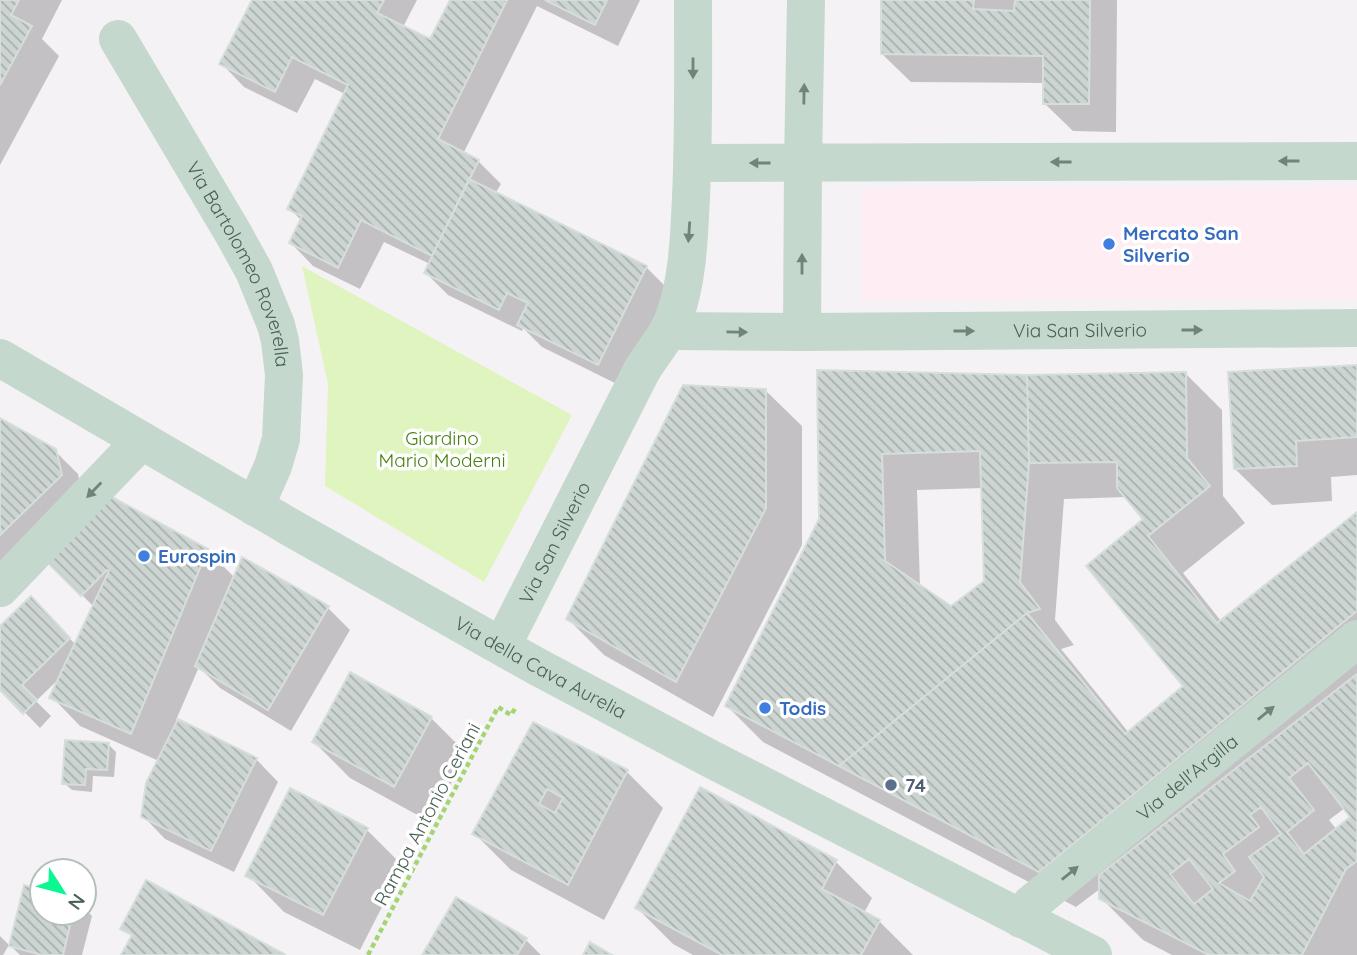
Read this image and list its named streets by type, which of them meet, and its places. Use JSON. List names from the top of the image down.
{
  "streets": {
    "street": [
      "Via Bartolomeo Roverella",
      "Via San Silverio",
      "Via della Cava Aurelia",
      "Via dell'Argilla"
    ],
    "path": ["Rampa Antonio Ceriani"]
  },
  "crossings": [
    ["Via Bartolomeo Roverella", "Via della Cava Aurelia"],
    ["Via San Silverio", "Via della Cava Aurelia"],
    ["Via della Cava Aurelia", "Via dell'Argilla"]
  ],
  "one_way": ["Via dell'Argilla"],
  "parks": ["Giardino Mario Moderni"],
  "places": [
    "Mercato San Silverio",
    "Eurospin",
    "Todis",
    "74"
  ],
  "north": "bottom right"
}
